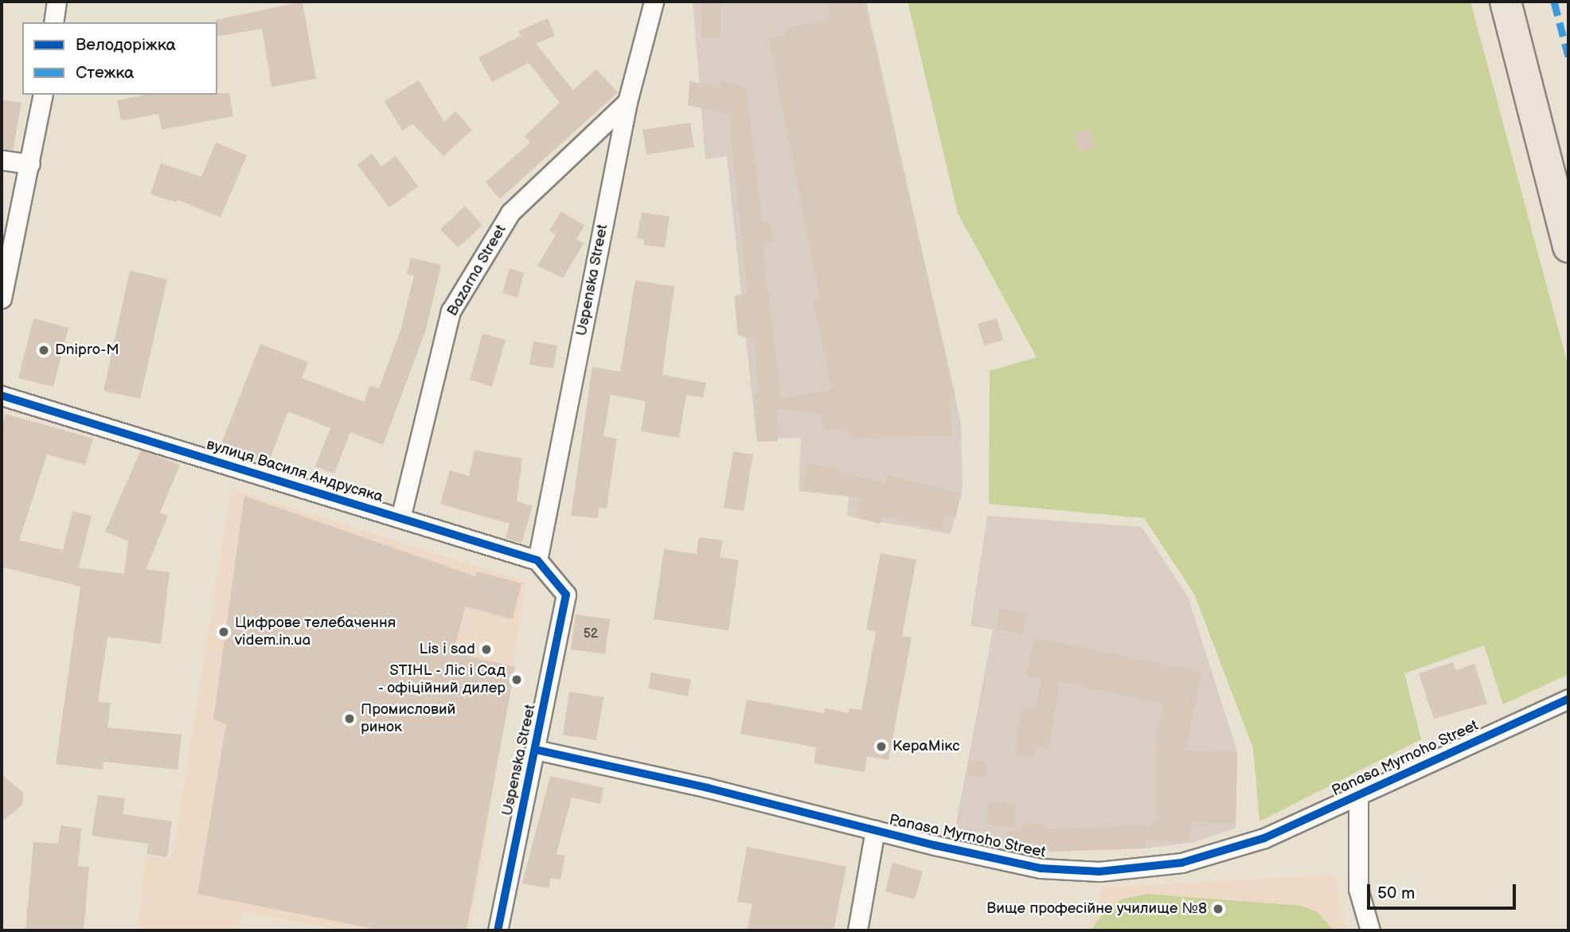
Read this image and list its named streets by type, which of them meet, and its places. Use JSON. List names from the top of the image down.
{
  "streets": {
    "street": [
      "Bazarna Street",
      "Uspenska Street",
      "вулиця Василя Андрусяка",
      "Panasa Myrnoho Street"
    ]
  },
  "crossings": [
    ["Bazarna Street", "Uspenska Street"],
    ["Bazarna Street", "вулиця Василя Андрусяка"],
    ["Uspenska Street", "вулиця Василя Андрусяка"],
    ["Uspenska Street", "Panasa Myrnoho Street"]
  ],
  "places": [
    "Dnipro-M",
    "Цифрове телебачення videm.in.ua",
    "Lis i sad",
    "STIHL - Ліс і Сад - офіційний дилер",
    "Промисловий ринок",
    "КераМікс",
    "Вище професійне училище №8"
  ],
  "house_numbers": ["52"],
  "legend": ["Велодоріжка", "Стежка"],
  "scale_bar": "50 m"
}
